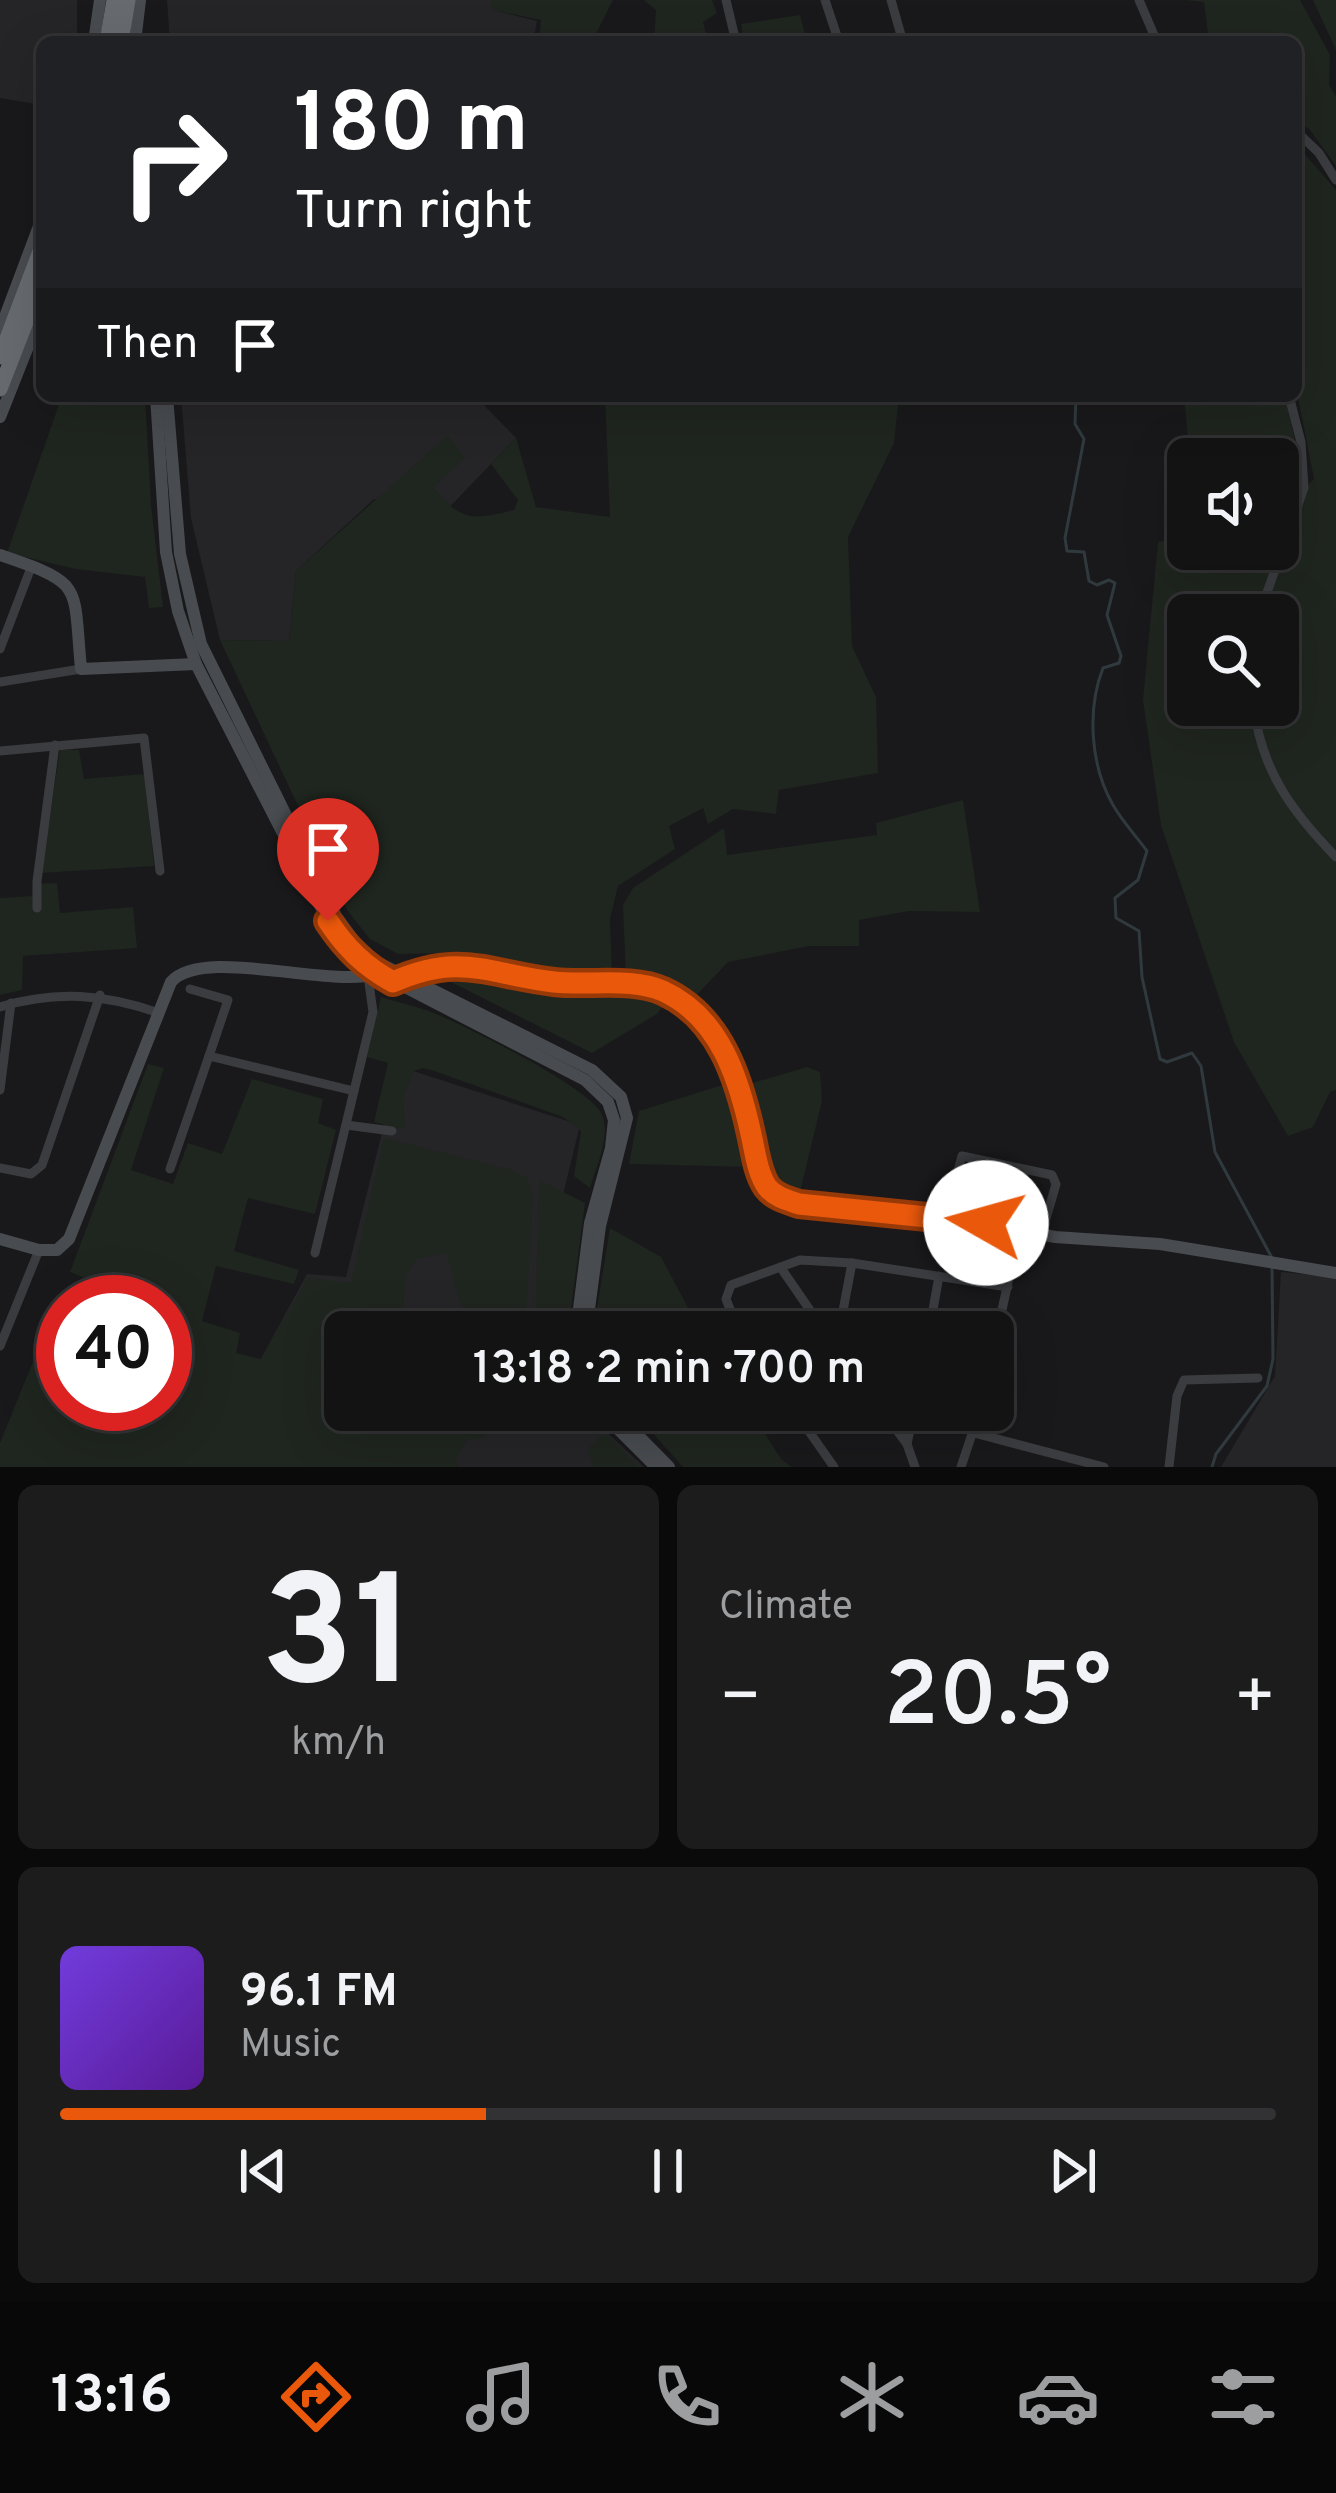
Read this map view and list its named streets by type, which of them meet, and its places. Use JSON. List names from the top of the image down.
{
  "page": {
    "turn": ["180 m", "Turn right"],
    "then": "Then",
    "limit": "40",
    "trip": "13:18 · 2 min · 700 m",
    "tile": [
      ["31", "km/h"],
      "Climate"
    ],
    "heat": ["−", "20.5°", "+"],
    "song": ["96.1 FM", "Music"],
    "tabs": "13:16"
  }
}
